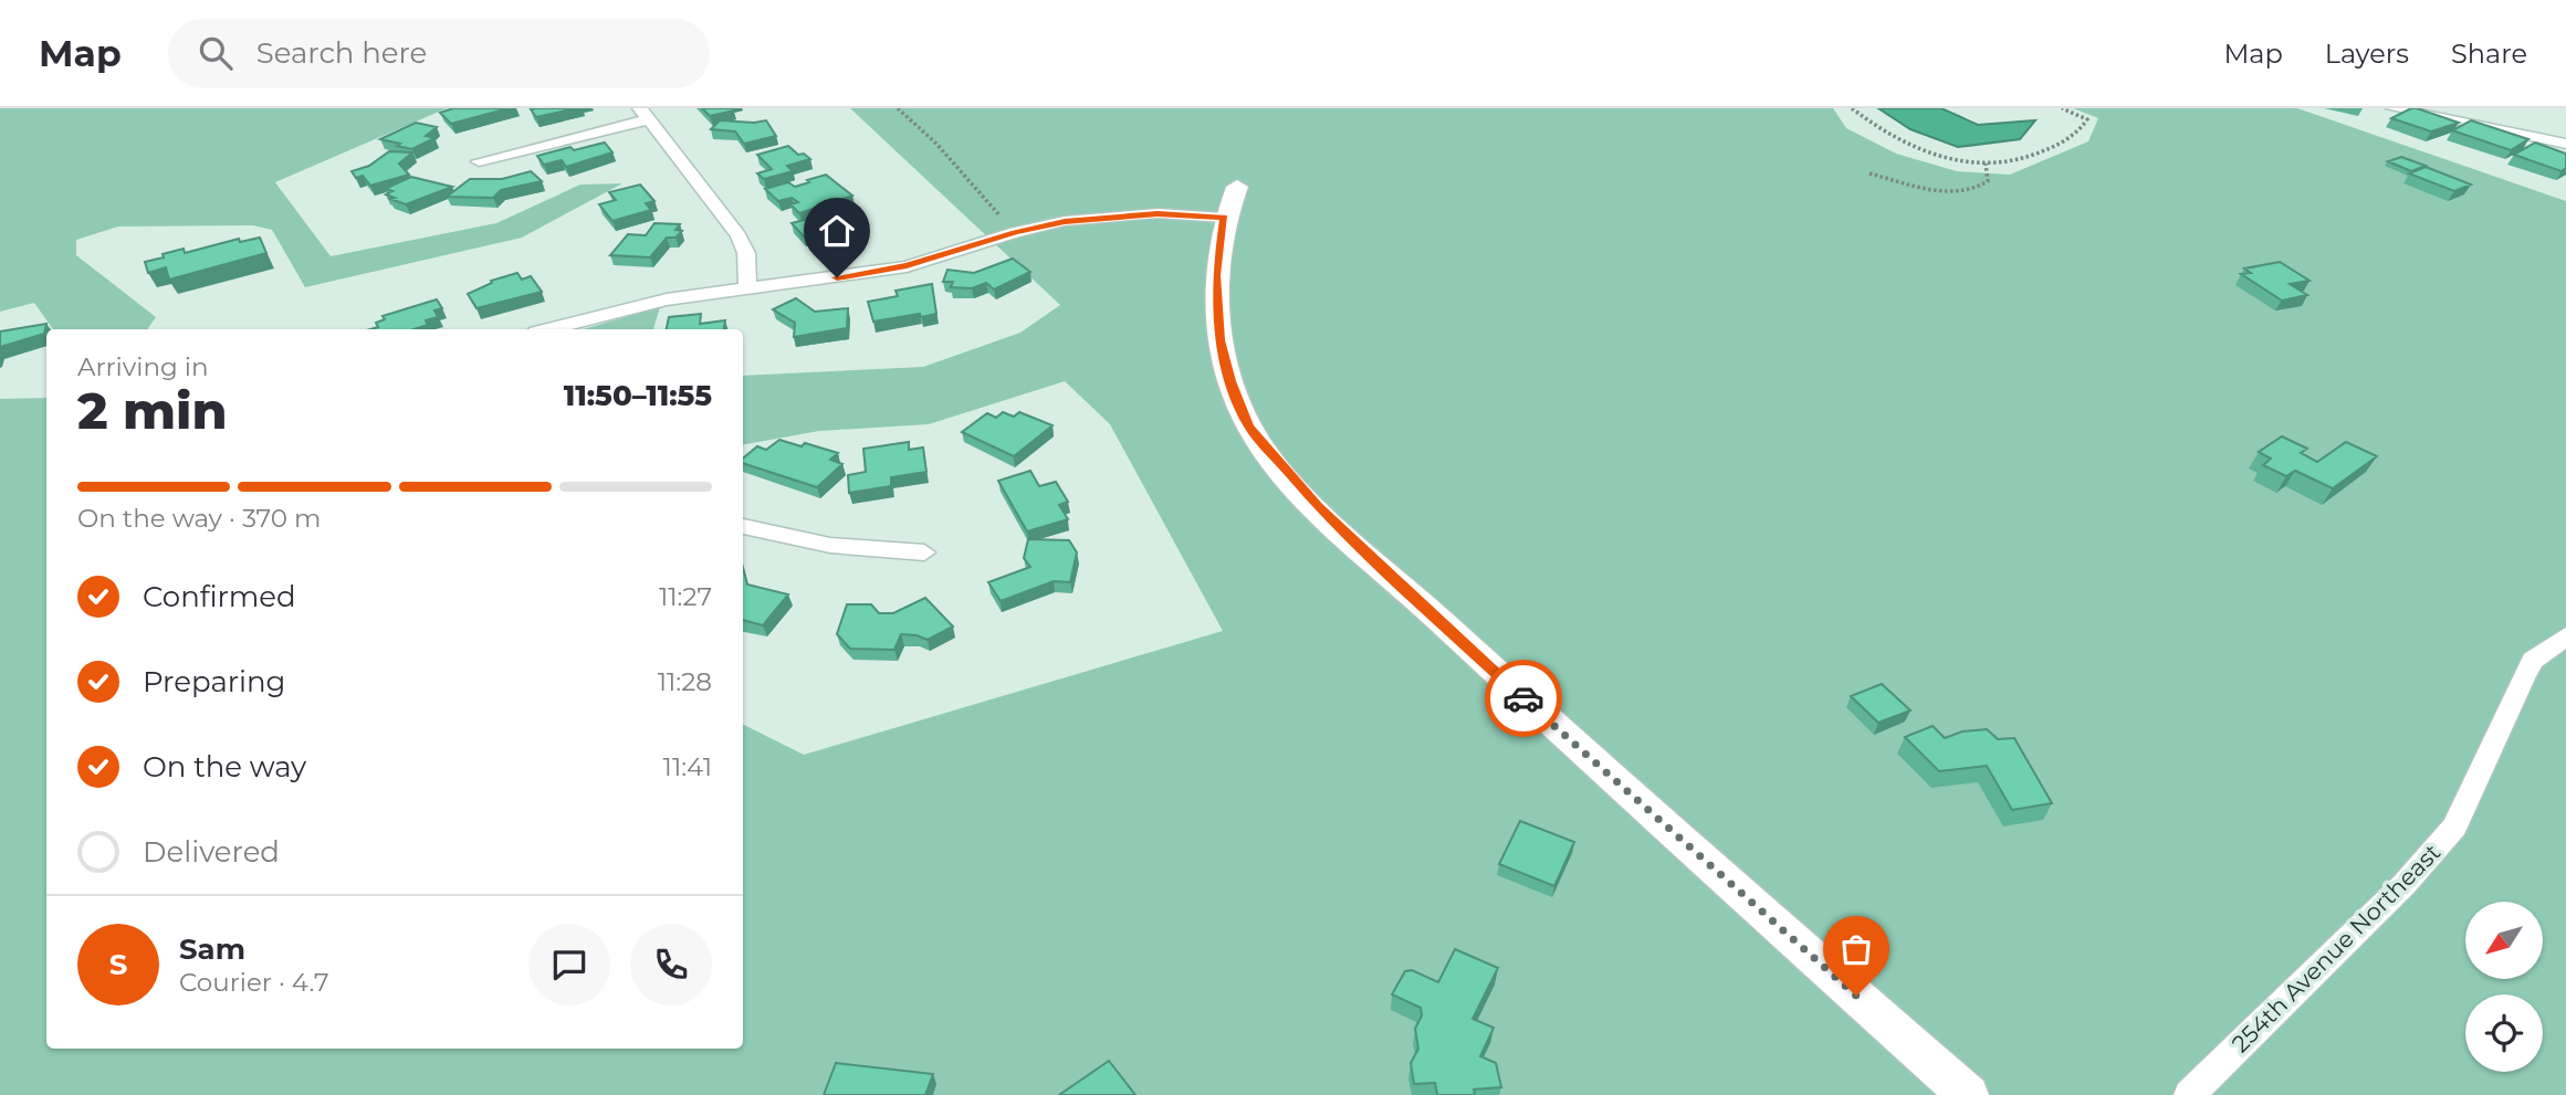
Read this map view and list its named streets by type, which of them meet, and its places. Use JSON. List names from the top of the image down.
{
  "streets": {
    "street": ["254th Avenue Northeast"]
  },
  "north": "bottom left",
  "page": {
    "header": "Map",
    "search": "Search here",
    "nav": ["Map", "Layers", "Share"],
    "heading": ["2 min", "Arriving in", "11:50–11:55"],
    "panel": ["Sam", "Courier · 4.7"],
    "bar": "On the way · 370 m",
    "list": [
      ["Confirmed", "11:27"],
      ["Preparing", "11:28"],
      ["On the way", "11:41"],
      "Delivered"
    ],
    "round": "S"
  }
}
